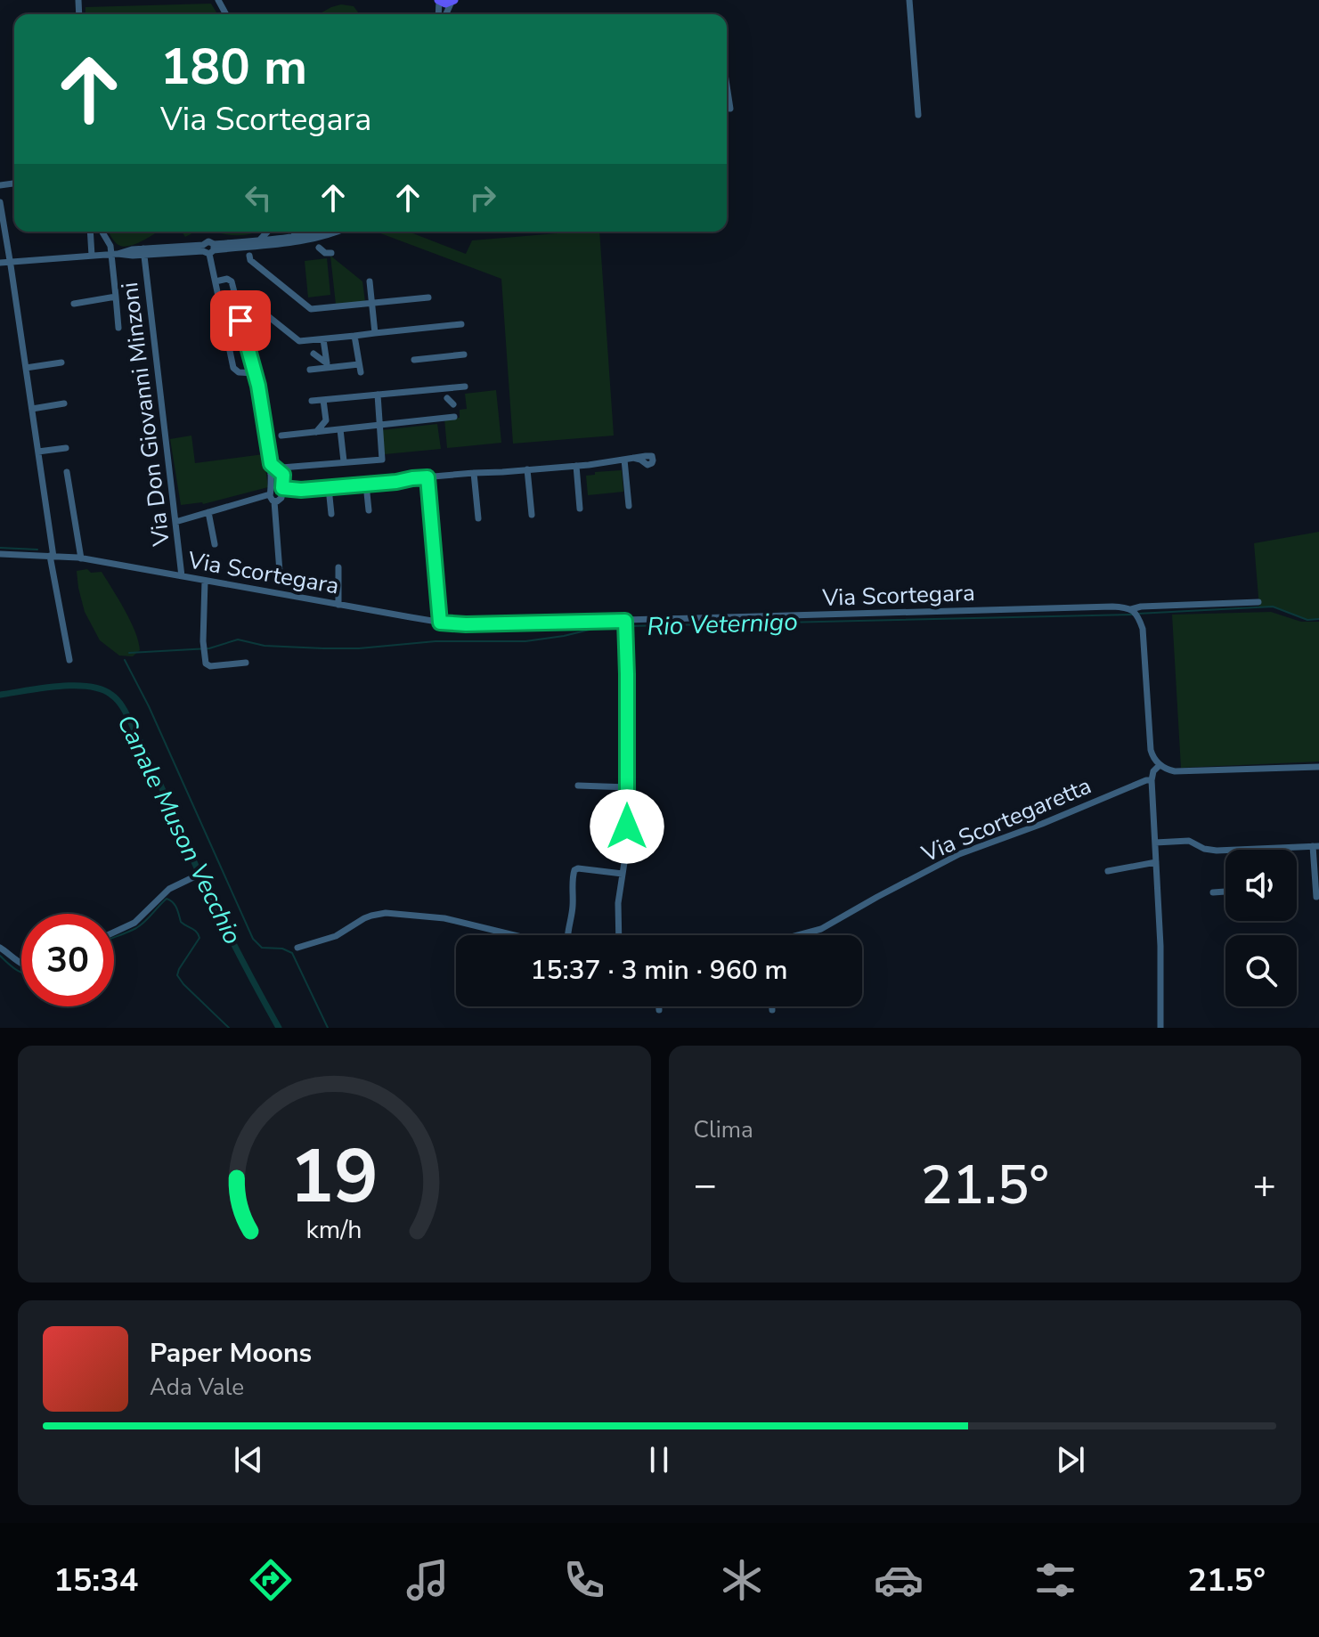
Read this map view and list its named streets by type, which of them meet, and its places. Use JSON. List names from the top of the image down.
{
  "streets": {
    "street": ["Via Don Giovanni Minzoni", "Via Scortegara", "Via Scortegaretta"]
  },
  "crossings": [
    ["Via Don Giovanni Minzoni", "Via Scortegara"]
  ],
  "water": ["Rio Veternigo", "Canale Muson Vecchio"],
  "page": {
    "turn": ["180 m", "Via Scortegara"],
    "limit": "30",
    "trip": "15:37 · 3 min · 960 m",
    "tile": "Clima",
    "heat": ["−", "21.5°", "+"],
    "song": ["Paper Moons", "Ada Vale"],
    "tabs": ["15:34", "21.5°"],
    "gauge": ["19", "km/h"]
  }
}
